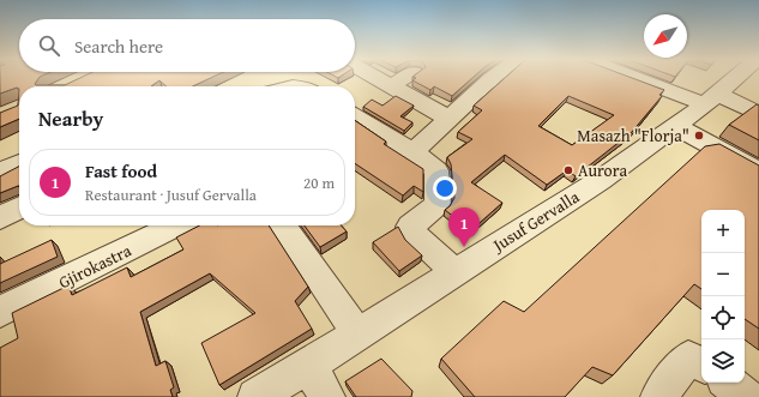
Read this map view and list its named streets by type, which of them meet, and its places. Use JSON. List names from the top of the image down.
{
  "streets": {
    "street": ["Jusuf Gervalla", "Gjirokastra"]
  },
  "places": ["Masazh \"Florja\"", "Aurora"],
  "north": "bottom left",
  "page": {
    "search": "Search here",
    "heading": "Nearby",
    "list": [
      {
        "mark": "1",
        "name": "Fast food",
        "note": "Restaurant · Jusuf Gervalla",
        "value": "20 m"
      }
    ],
    "pins": "1",
    "map_buttons": ["+", "−"]
  }
}
